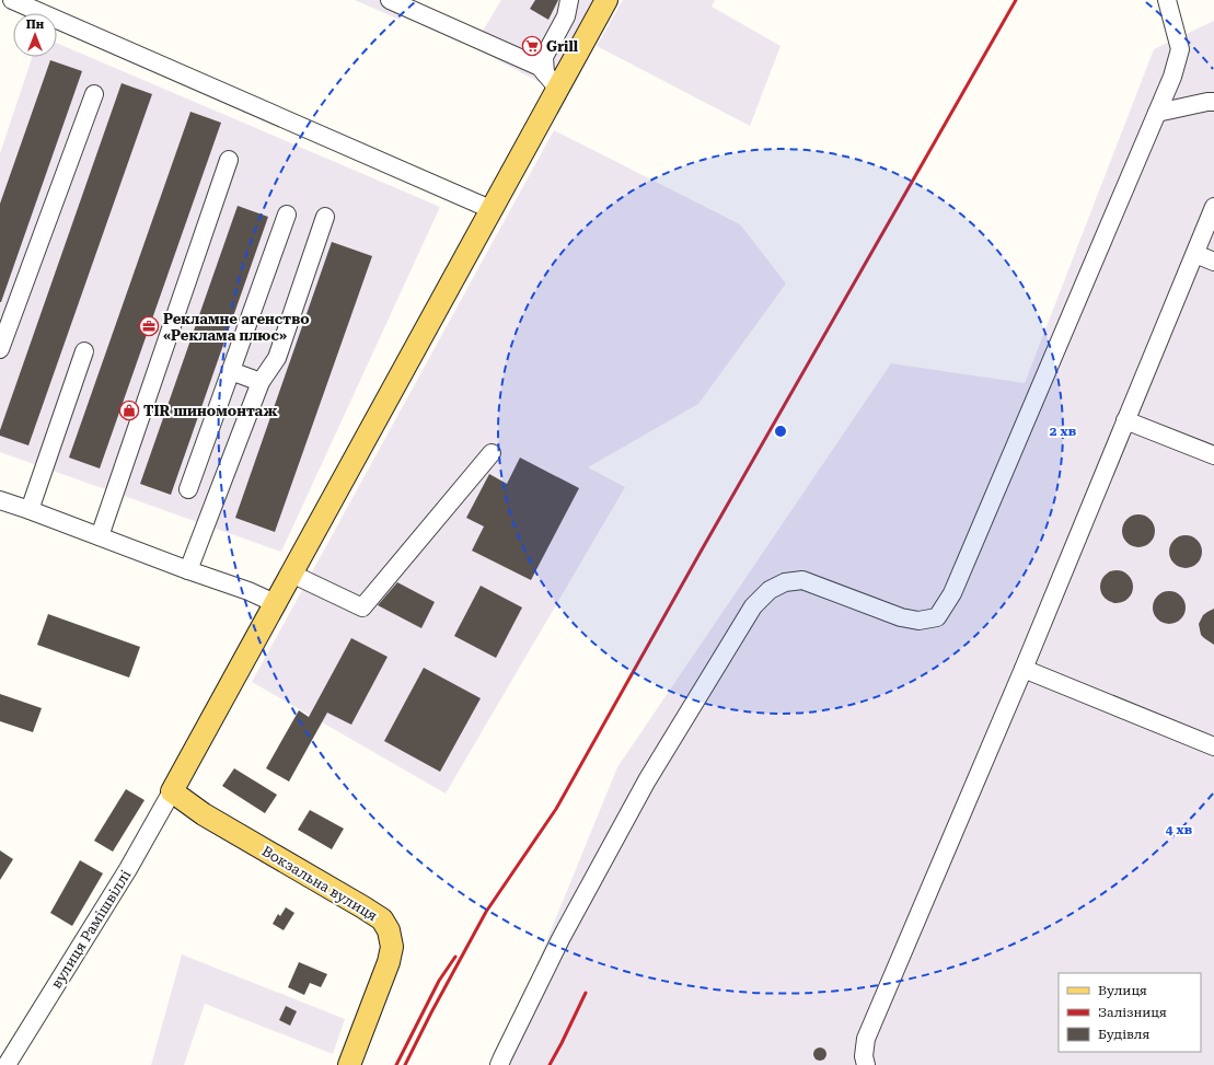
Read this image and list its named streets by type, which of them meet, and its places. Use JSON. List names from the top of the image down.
{
  "streets": {
    "main road": ["Вокзальна вулиця"],
    "street": ["вулиця Рамішвіллі"]
  },
  "crossings": [
    ["Вокзальна вулиця", "вулиця Рамішвіллі"]
  ],
  "places": {
    "supermarket": ["Grill"],
    "office": ["Рекламне агенство «Реклама плюс»"],
    "shop": ["TIR шиномонтаж"]
  },
  "legend": ["Вулиця", "Залізниця", "Будівля"],
  "north": "top",
  "rings": ["2 хв", "4 хв"]
}
